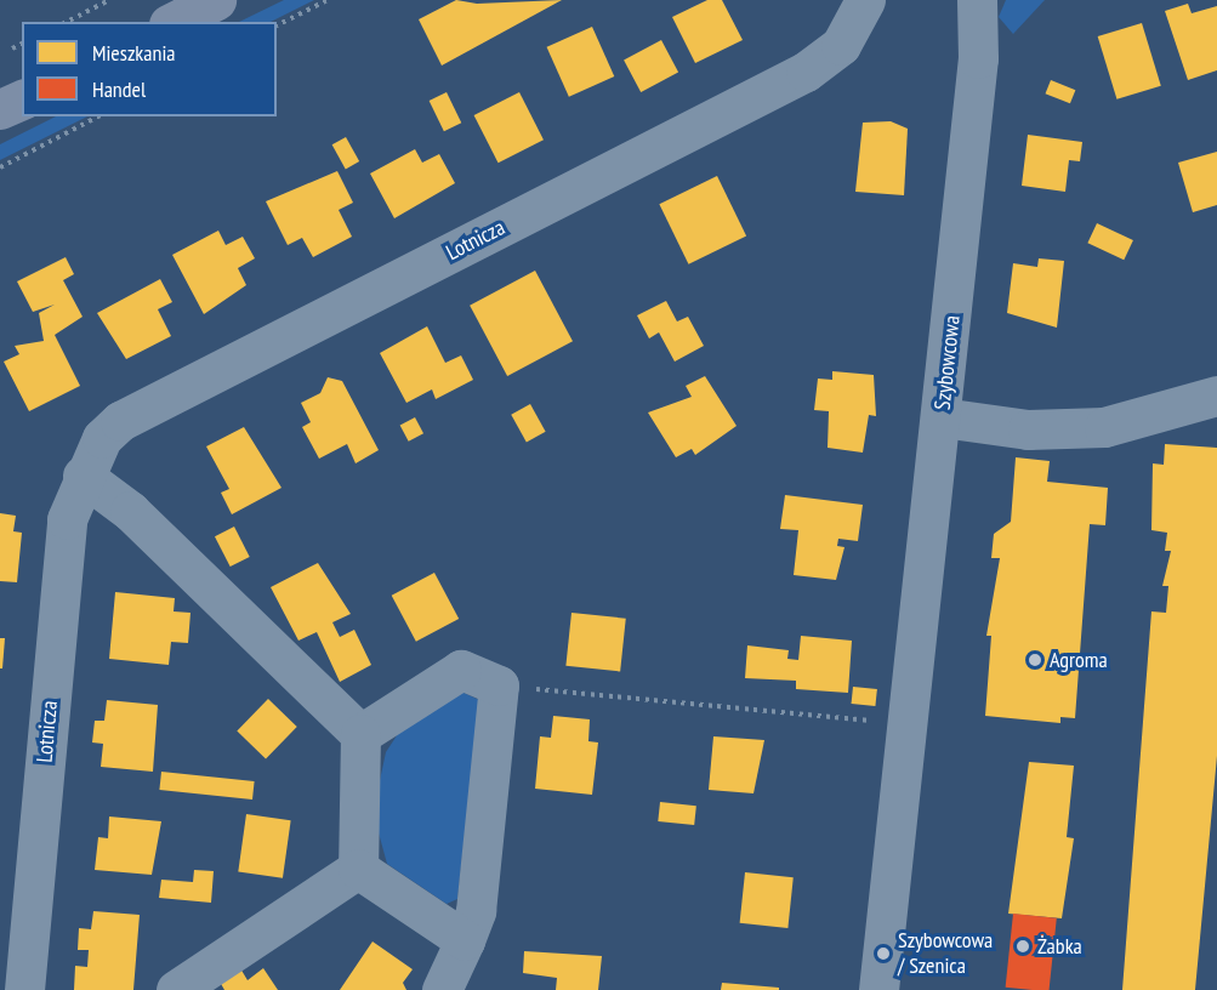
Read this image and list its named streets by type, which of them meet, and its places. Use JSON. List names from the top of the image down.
{
  "streets": {
    "street": ["Lotnicza", "Szybowcowa"]
  },
  "places": ["Agroma", "Żabka", "Szybowcowa / Szenica"],
  "legend": ["Mieszkania", "Handel"]
}
